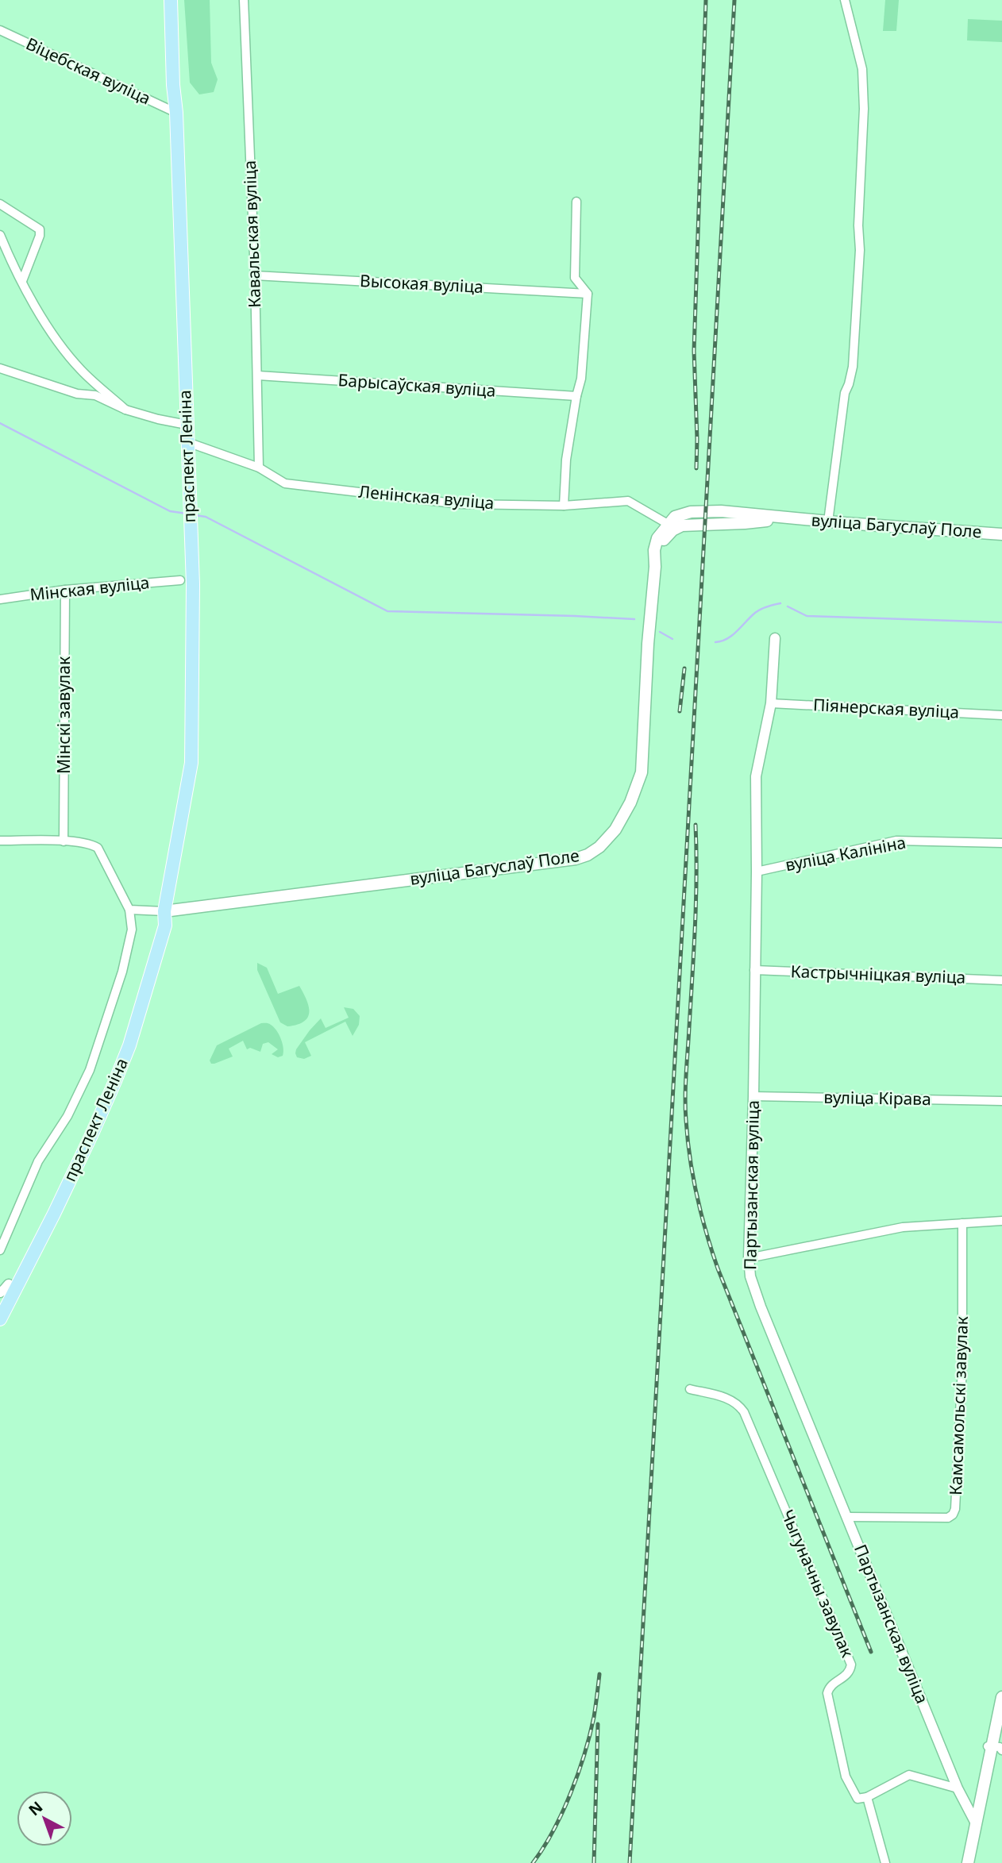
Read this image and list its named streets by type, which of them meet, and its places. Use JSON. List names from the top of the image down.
{
  "streets": {
    "main road": ["праспект Леніна", "вуліца Багуслаў Поле"],
    "street": [
      "Віцебская вуліца",
      "Кавальская вуліца",
      "Высокая вуліца",
      "Барысаўская вуліца",
      "Ленінская вуліца",
      "Мінская вуліца",
      "Піянерская вуліца",
      "Мінскі завулак",
      "вуліца Калініна",
      "Кастрычніцкая вуліца",
      "вуліца Кірава",
      "Партызанская вуліца",
      "Камсамольскі завулак",
      "Чыгуначны завулак"
    ]
  },
  "crossings": [
    ["Віцебская вуліца", "праспект Леніна"],
    ["Кавальская вуліца", "Высокая вуліца"],
    ["Кавальская вуліца", "Барысаўская вуліца"],
    ["Кавальская вуліца", "Ленінская вуліца"],
    ["праспект Леніна", "Ленінская вуліца"],
    ["праспект Леніна", "вуліца Багуслаў Поле"],
    ["Ленінская вуліца", "вуліца Багуслаў Поле"],
    ["Мінская вуліца", "Мінскі завулак"],
    ["Піянерская вуліца", "Партызанская вуліца"],
    ["вуліца Калініна", "Партызанская вуліца"],
    ["Кастрычніцкая вуліца", "Партызанская вуліца"],
    ["вуліца Кірава", "Партызанская вуліца"],
    ["Партызанская вуліца", "Камсамольскі завулак"]
  ],
  "north": "top left"
}
